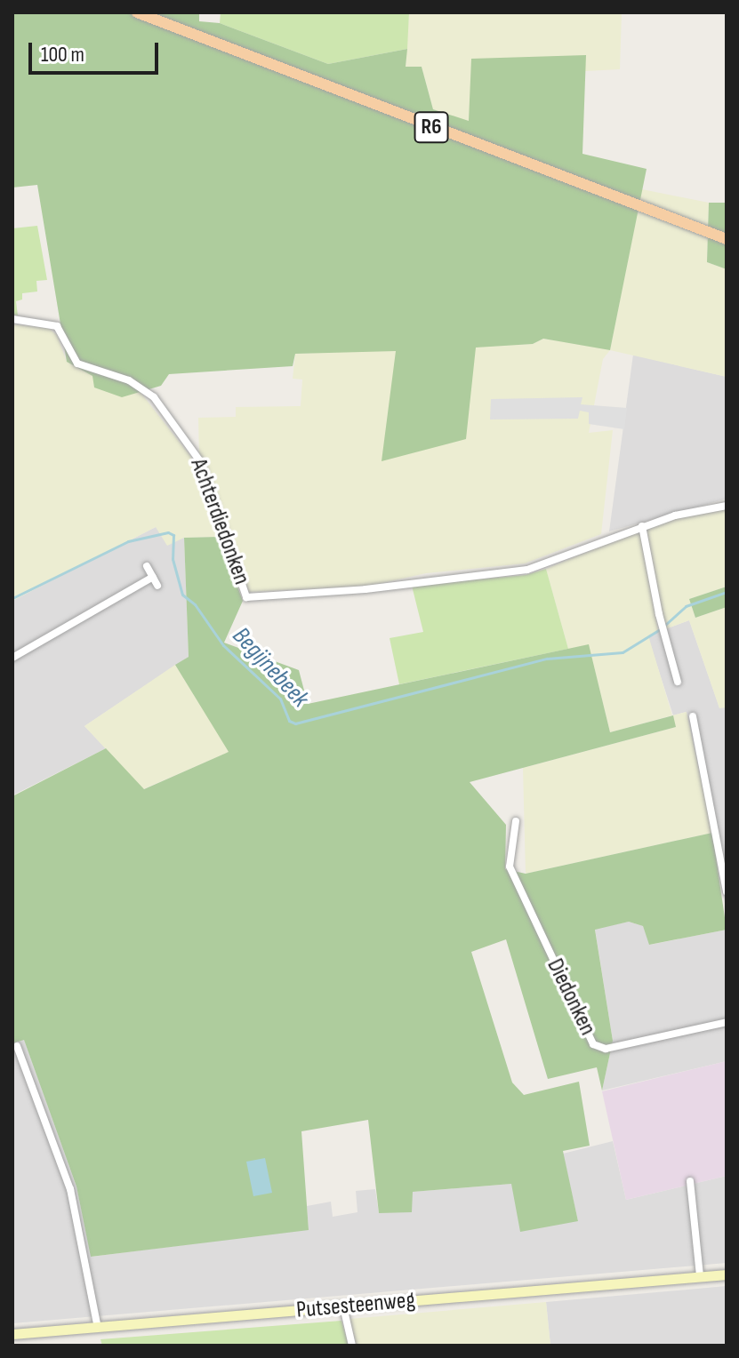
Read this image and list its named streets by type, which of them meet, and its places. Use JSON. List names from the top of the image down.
{
  "streets": {
    "main road": ["R6", "Putsesteenweg"],
    "street": ["Achterdiedonken", "Diedonken"]
  },
  "water": ["Begijnebeek"],
  "scale_bar": "100 m"
}
